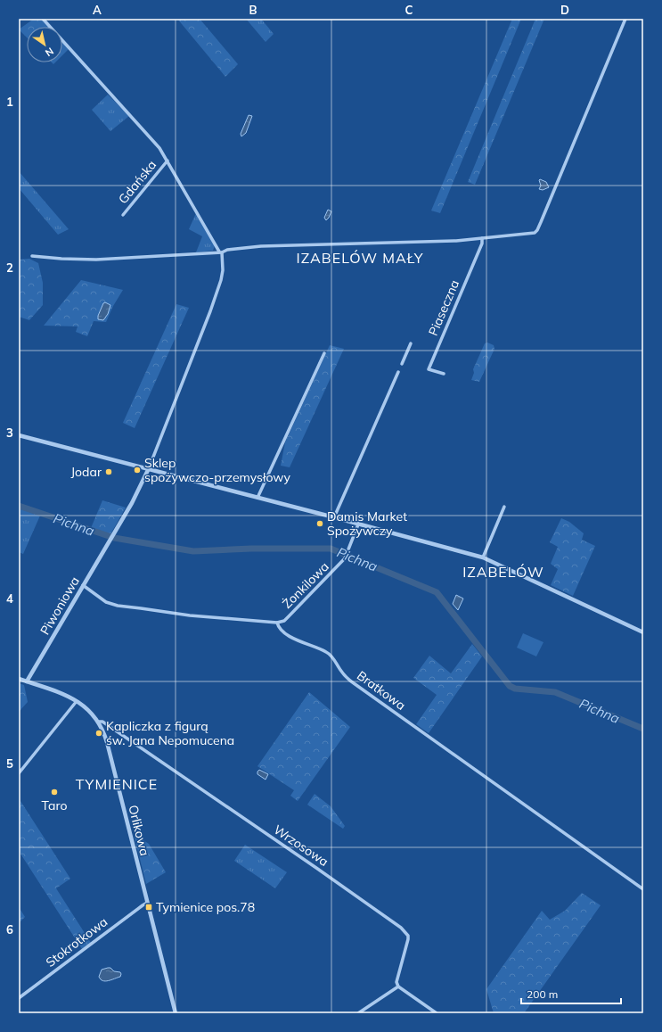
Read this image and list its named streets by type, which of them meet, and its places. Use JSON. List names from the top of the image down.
{
  "streets": {
    "street": [
      "Gdańska",
      "Piaseczna",
      "Żonkilowa",
      "Piwoniowa",
      "Bratkowa",
      "Orlikowa",
      "Wrzosowa",
      "Stokrotkowa"
    ]
  },
  "crossings": [
    ["Żonkilowa", "Bratkowa"],
    ["Piwoniowa", "Orlikowa"],
    ["Orlikowa", "Wrzosowa"],
    ["Orlikowa", "Stokrotkowa"]
  ],
  "districts": ["IZABELÓW MAŁY", "IZABELÓW", "TYMIENICE"],
  "water": ["Pichna"],
  "places": {
    "other": [
      "Sklep spożywczo-przemysłowy",
      "Jodar",
      "Damis Market Spożywczy",
      "Kapliczka z figurą św. Jana Nepomucena",
      "Taro"
    ],
    "transit": ["Tymienice pos.78"]
  },
  "scale_bar": "200 m",
  "north": "bottom right",
  "grid": {
    "columns": [
      "A",
      "B",
      "C",
      "D"
    ],
    "rows": [
      "1",
      "2",
      "3",
      "4",
      "5",
      "6"
    ]
  }
}
